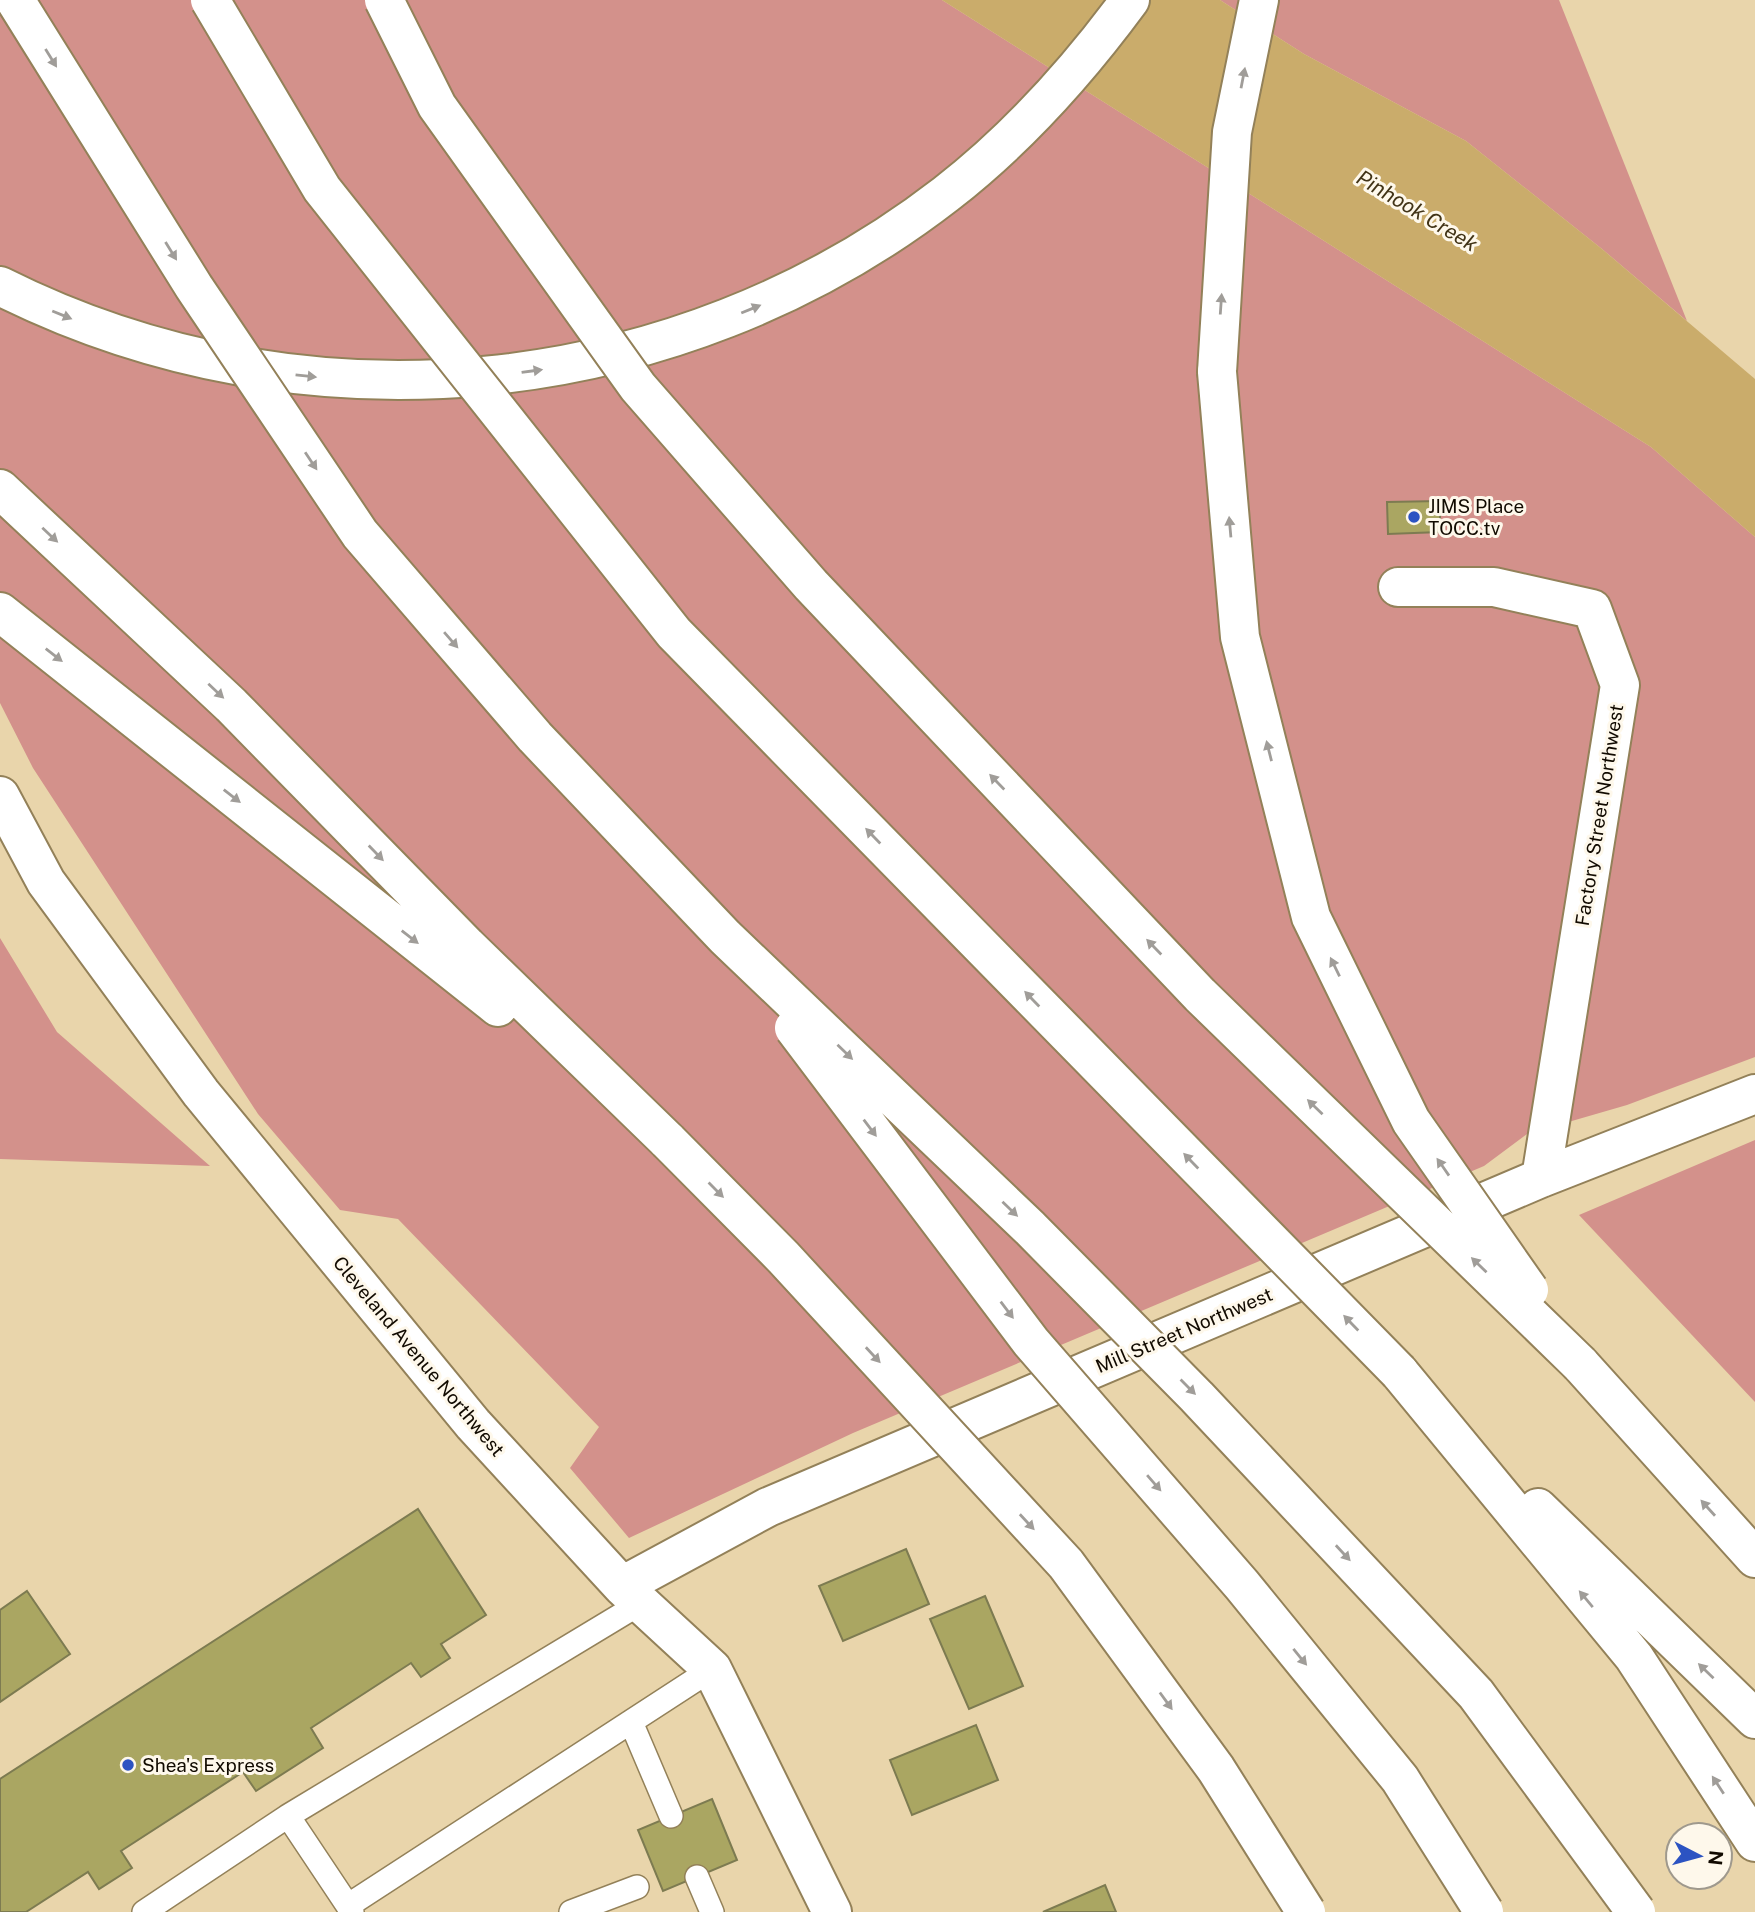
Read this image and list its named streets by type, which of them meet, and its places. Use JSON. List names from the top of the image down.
{
  "streets": {
    "main road": ["Factory Street Northwest", "Mill Street Northwest", "Cleveland Avenue Northwest"]
  },
  "crossings": [
    ["Factory Street Northwest", "Mill Street Northwest"],
    ["Mill Street Northwest", "Cleveland Avenue Northwest"]
  ],
  "water": ["Pinhook Creek"],
  "places": ["JIMS Place TOCC.tv", "Shea's Express"],
  "north": "right"
}
